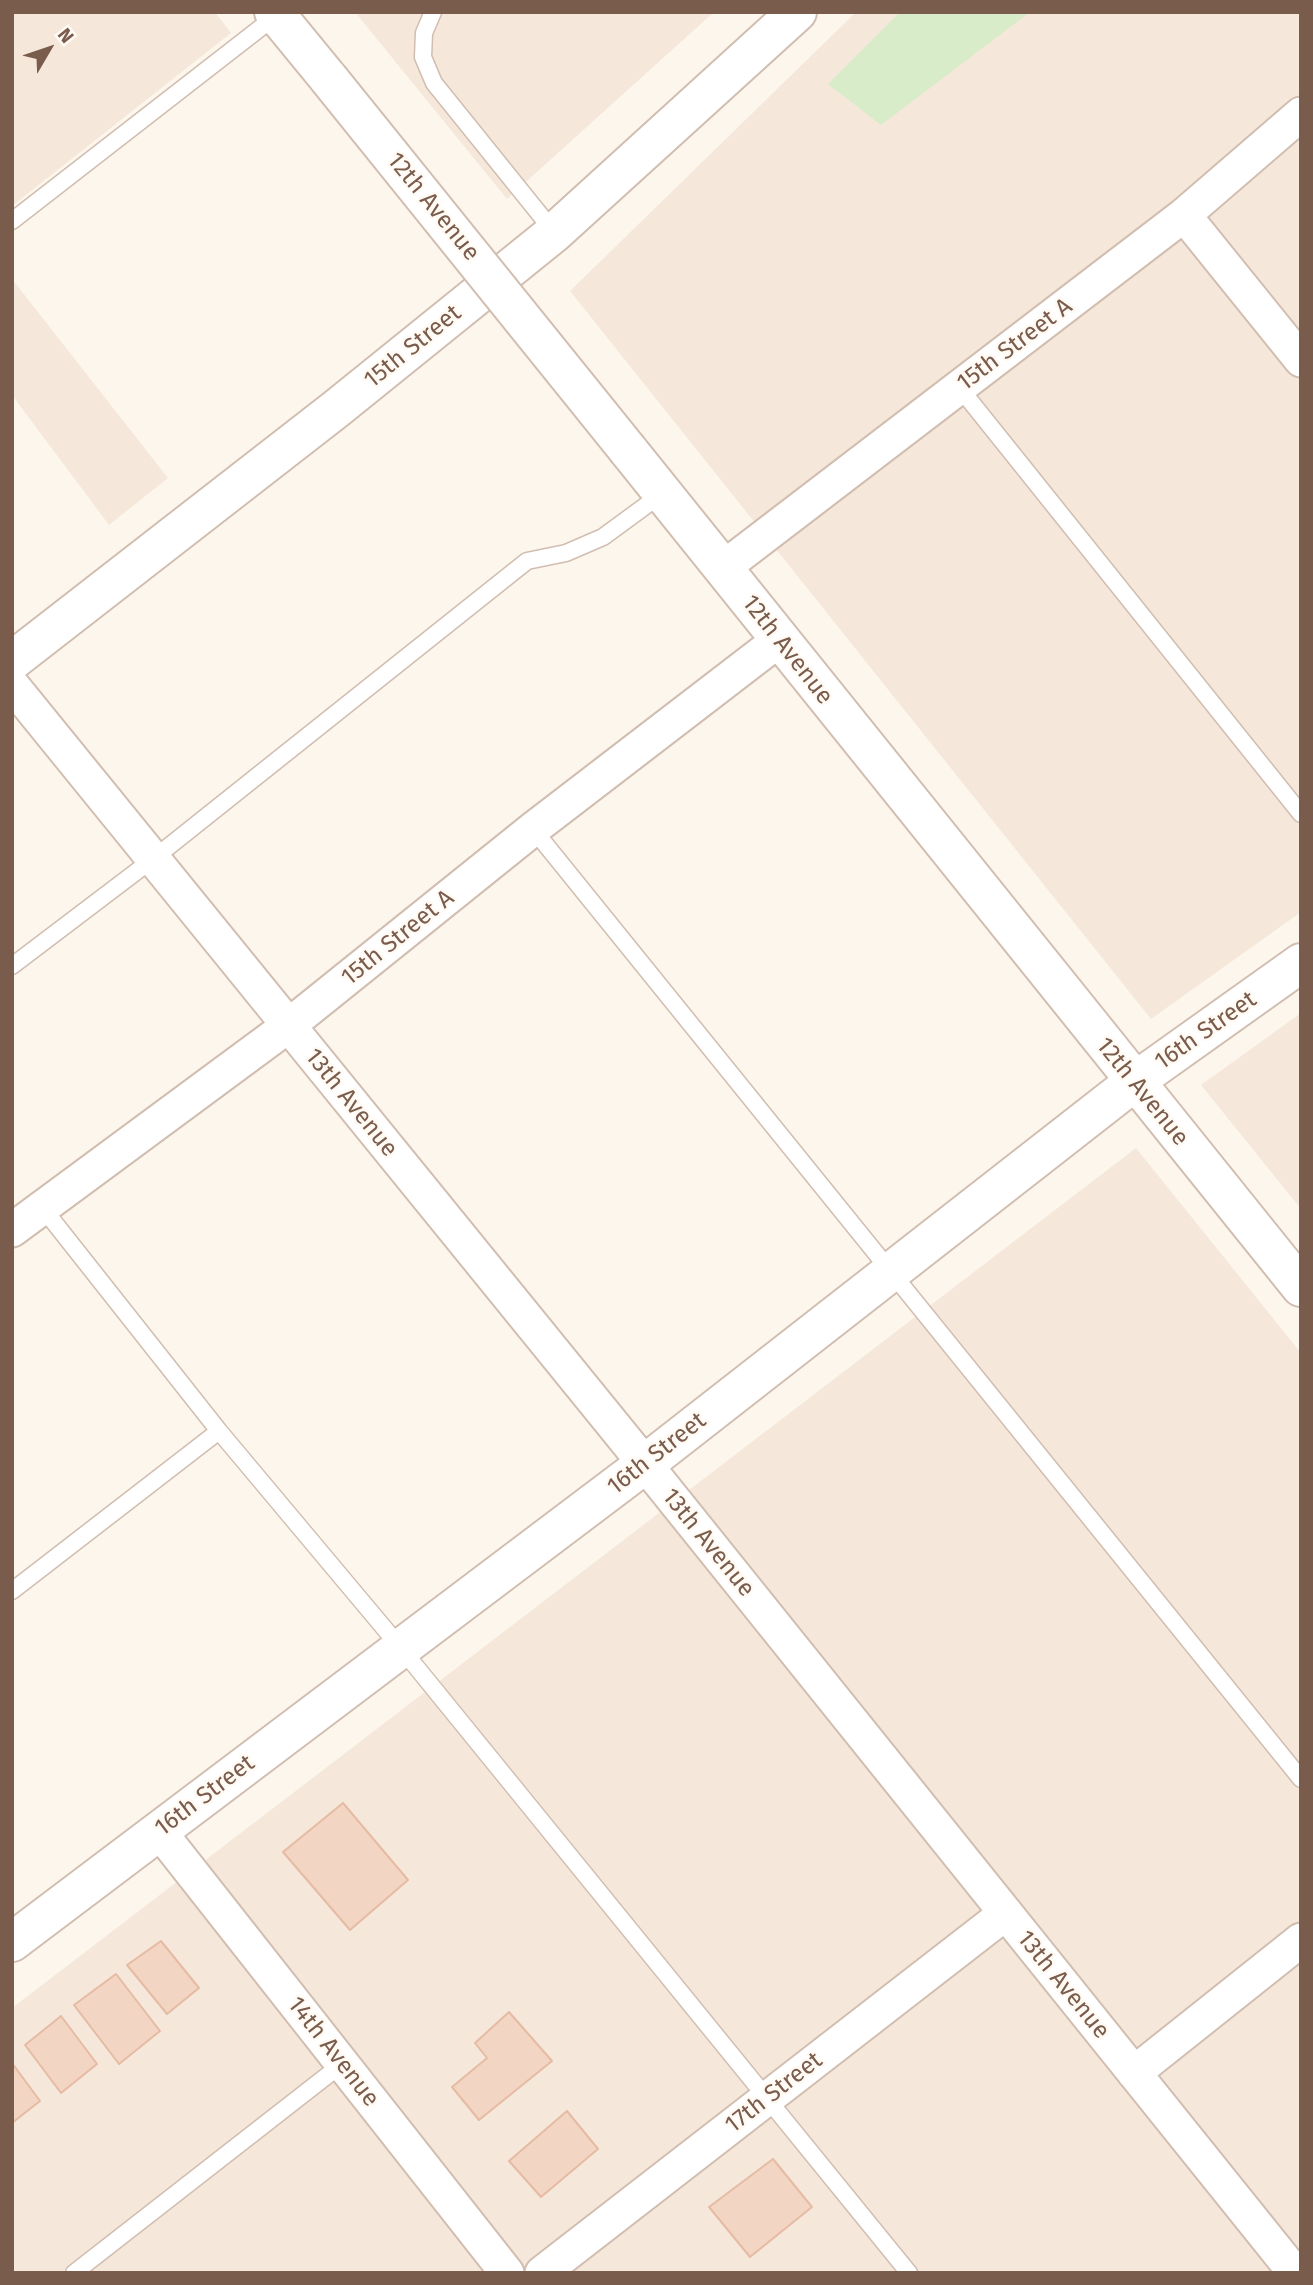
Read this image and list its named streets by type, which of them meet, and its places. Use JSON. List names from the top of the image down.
{
  "streets": {
    "street": [
      "12th Avenue",
      "15th Street A",
      "15th Street",
      "16th Street",
      "13th Avenue",
      "14th Avenue",
      "17th Street"
    ]
  },
  "crossings": [
    ["12th Avenue", "15th Street A"],
    ["12th Avenue", "16th Street"],
    ["15th Street A", "13th Avenue"],
    ["16th Street", "13th Avenue"],
    ["16th Street", "14th Avenue"],
    ["13th Avenue", "17th Street"]
  ],
  "north": "top right"
}
